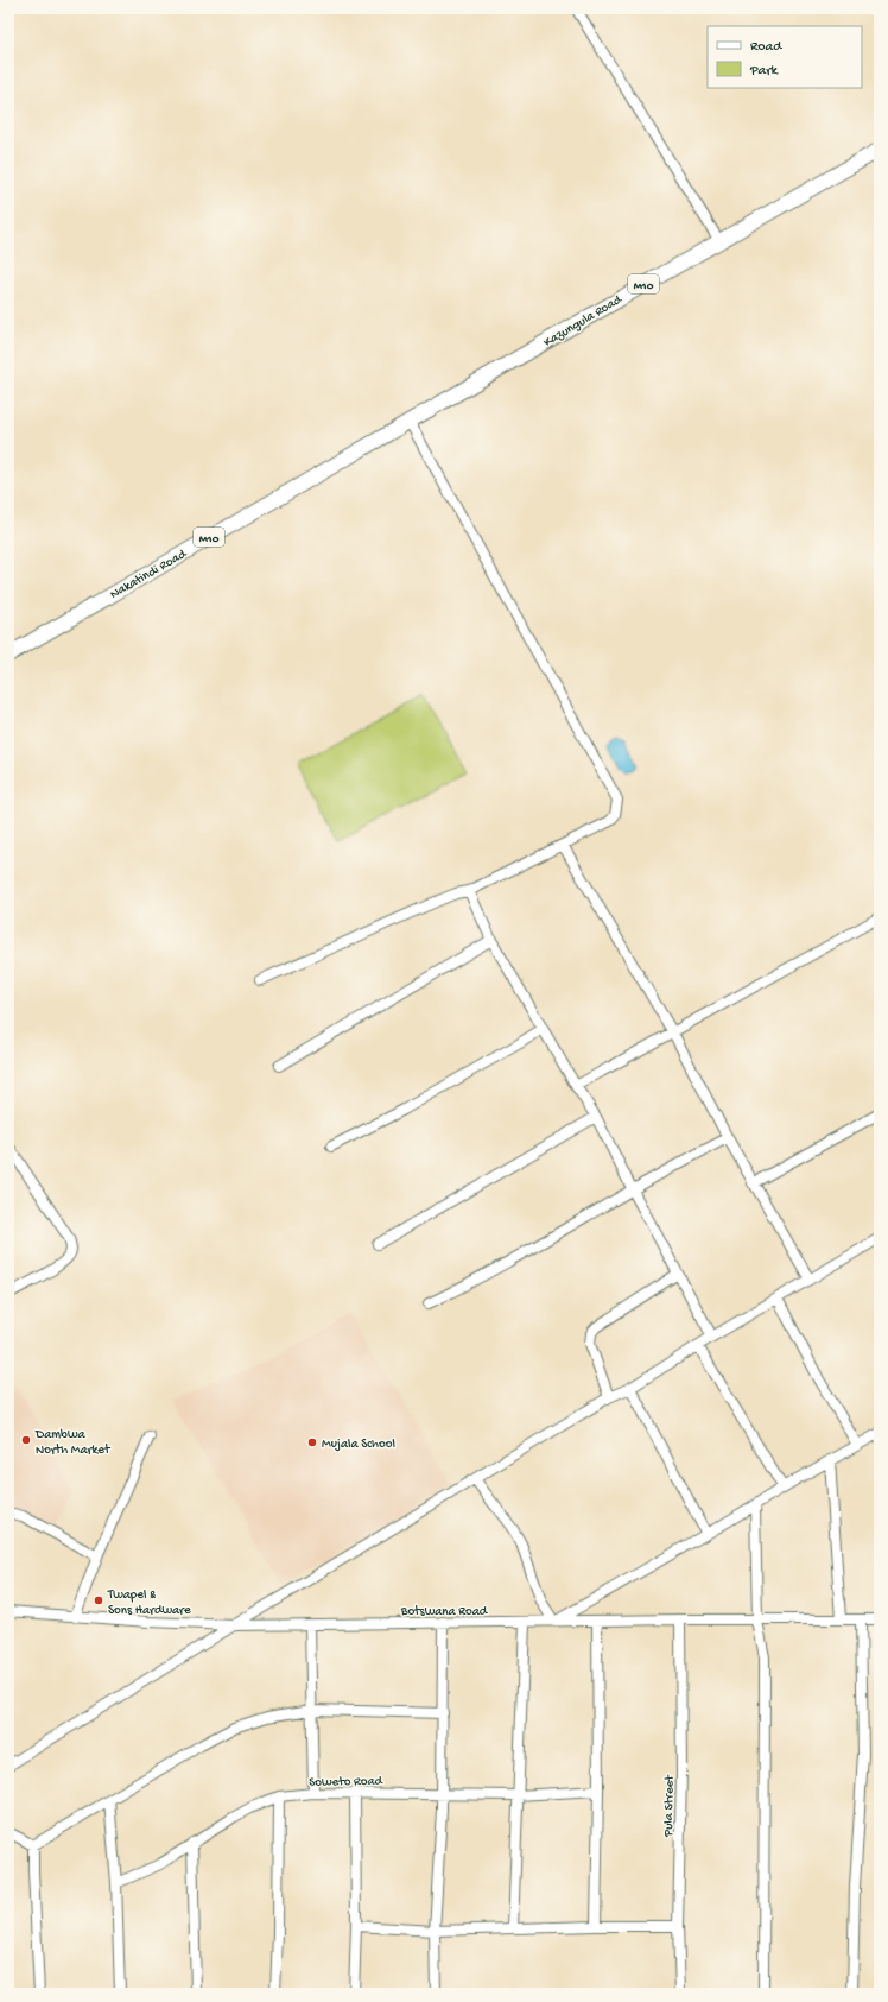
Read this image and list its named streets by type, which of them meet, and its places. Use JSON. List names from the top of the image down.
{
  "streets": {
    "highway": ["M10", "Kazungula Road", "Nakatindi Road"],
    "street": ["Botswana Road", "Soweto Road", "Pula Street"]
  },
  "crossings": [
    ["Kazungula Road", "Nakatindi Road"],
    ["Botswana Road", "Pula Street"]
  ],
  "places": ["Dambwa North Market", "Mujala School", "Twapel & Sons Hardware"],
  "legend": ["Road", "Park"]
}
